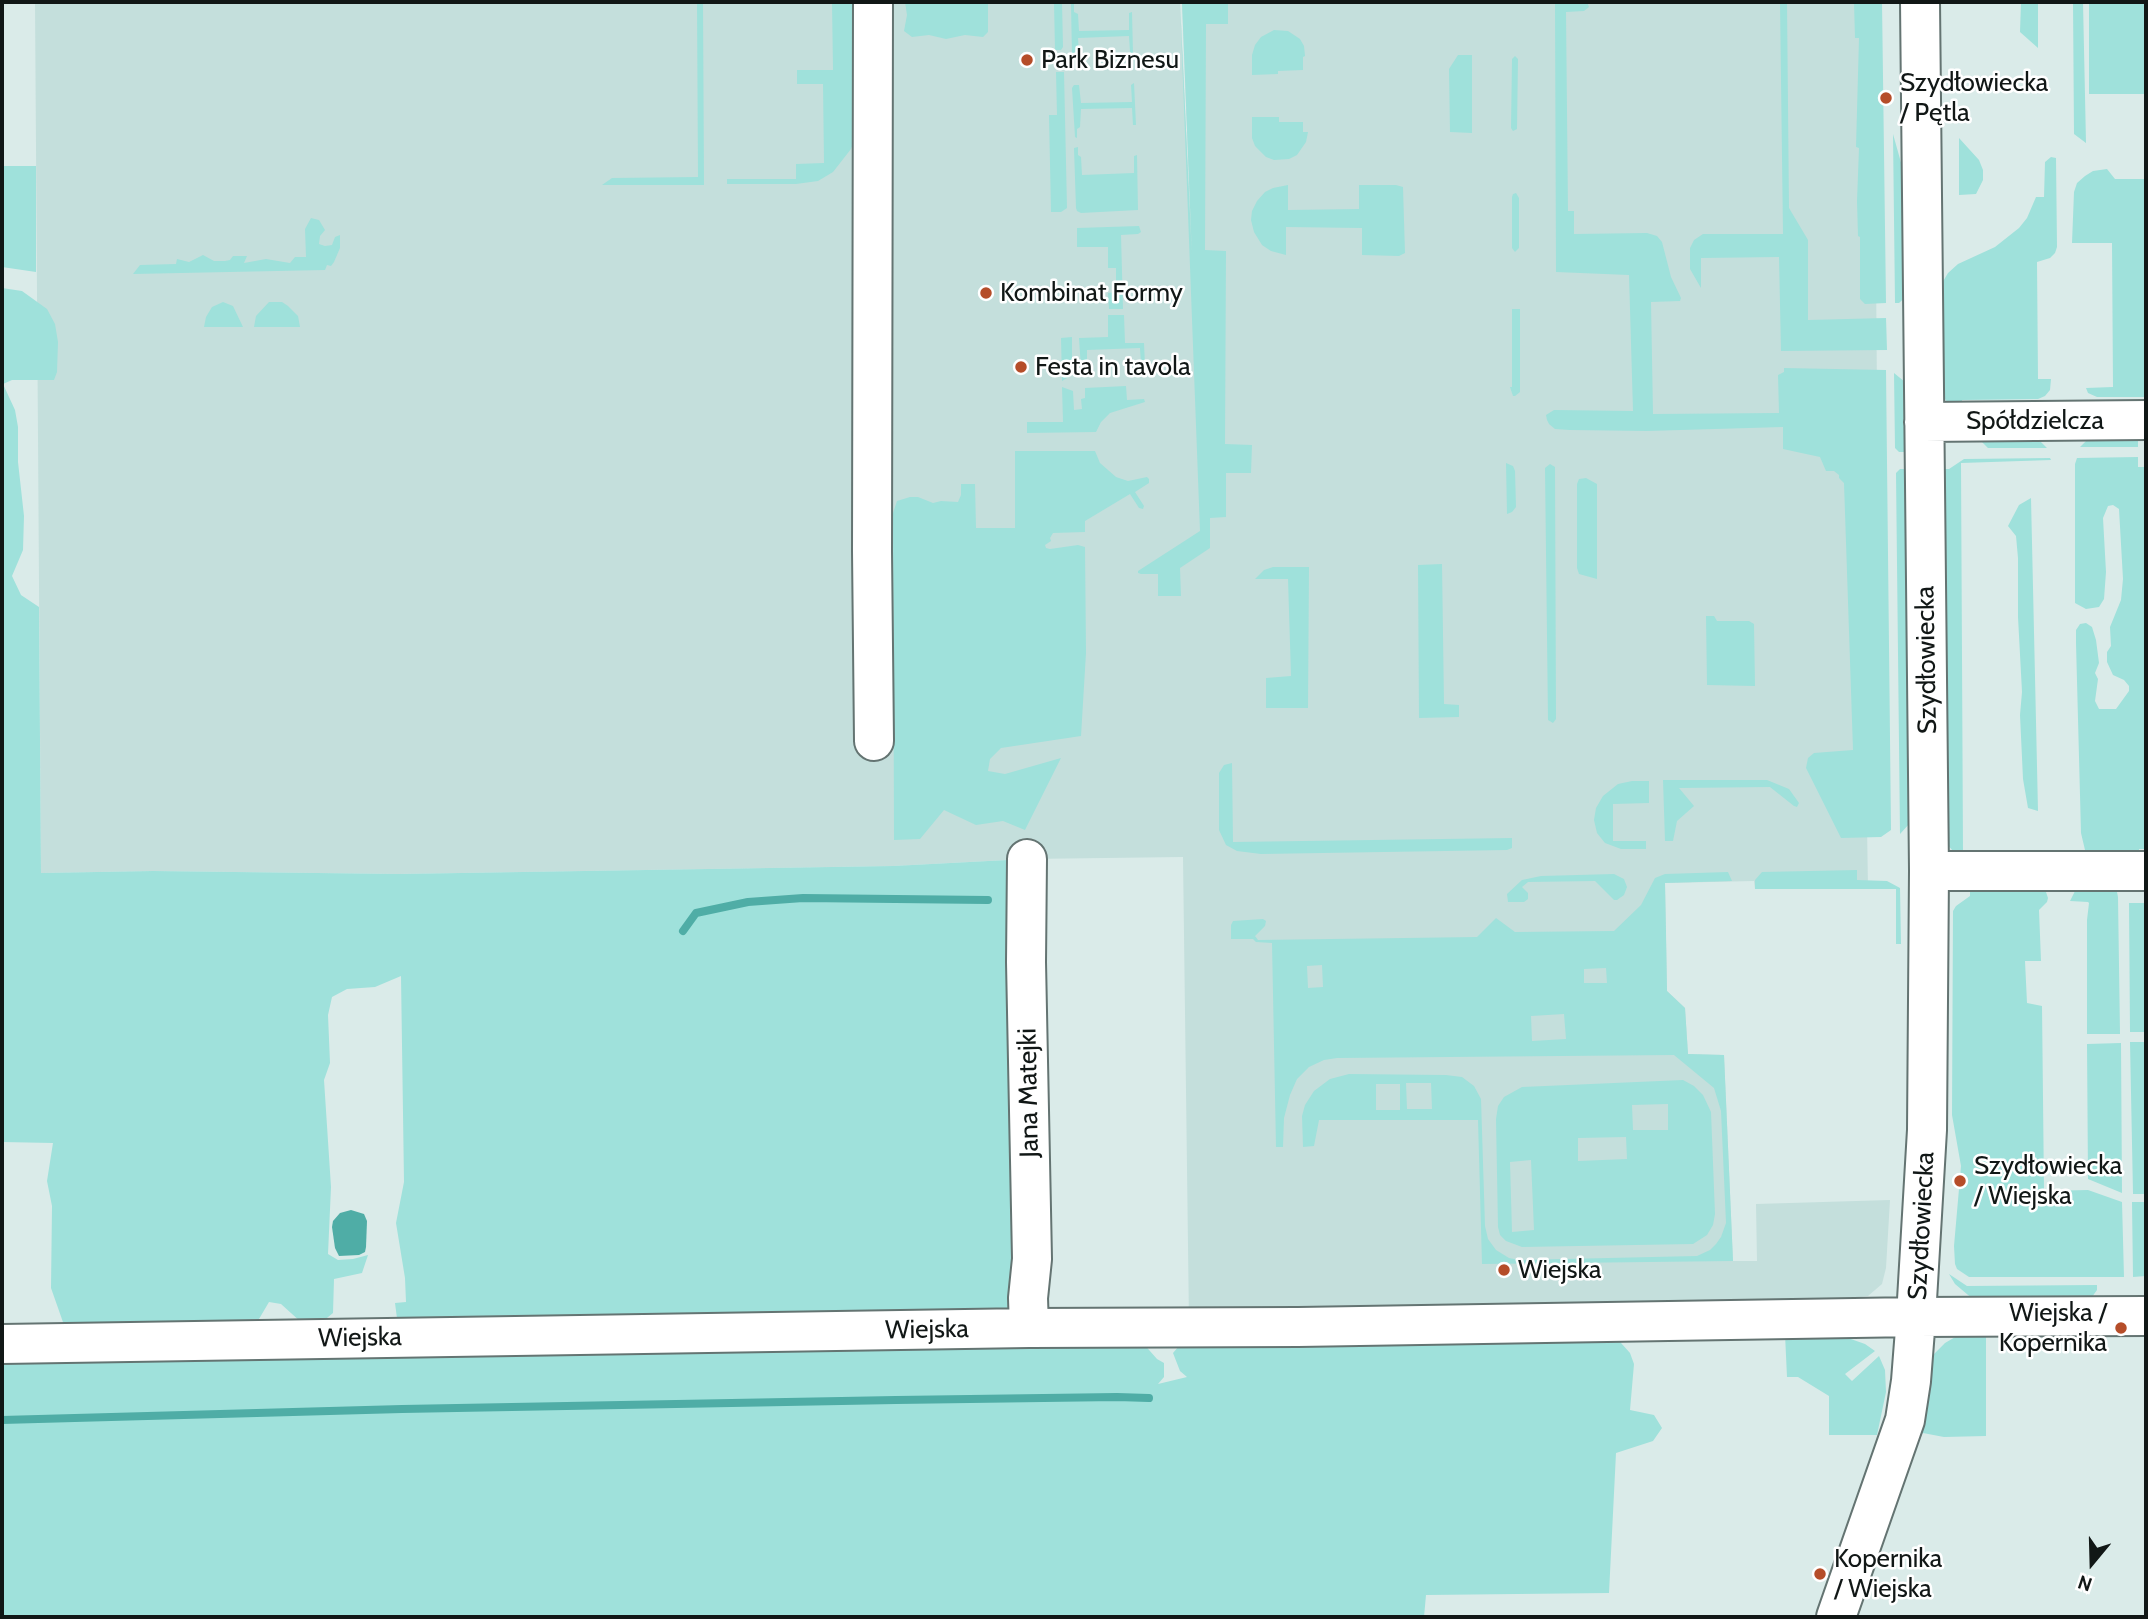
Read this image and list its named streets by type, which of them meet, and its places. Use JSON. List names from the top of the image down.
{
  "streets": {
    "street": [
      "Spółdzielcza",
      "Szydłowiecka",
      "Jana Matejki",
      "Wiejska"
    ]
  },
  "crossings": [
    ["Spółdzielcza", "Szydłowiecka"],
    ["Szydłowiecka", "Wiejska"],
    ["Jana Matejki", "Wiejska"]
  ],
  "places": [
    "Park Biznesu",
    "Szydłowiecka / Pętla",
    "Kombinat Formy",
    "Festa in tavola",
    "Szydłowiecka / Wiejska",
    "Wiejska",
    "Wiejska / Kopernika",
    "Kopernika / Wiejska"
  ],
  "north": "bottom"
}
